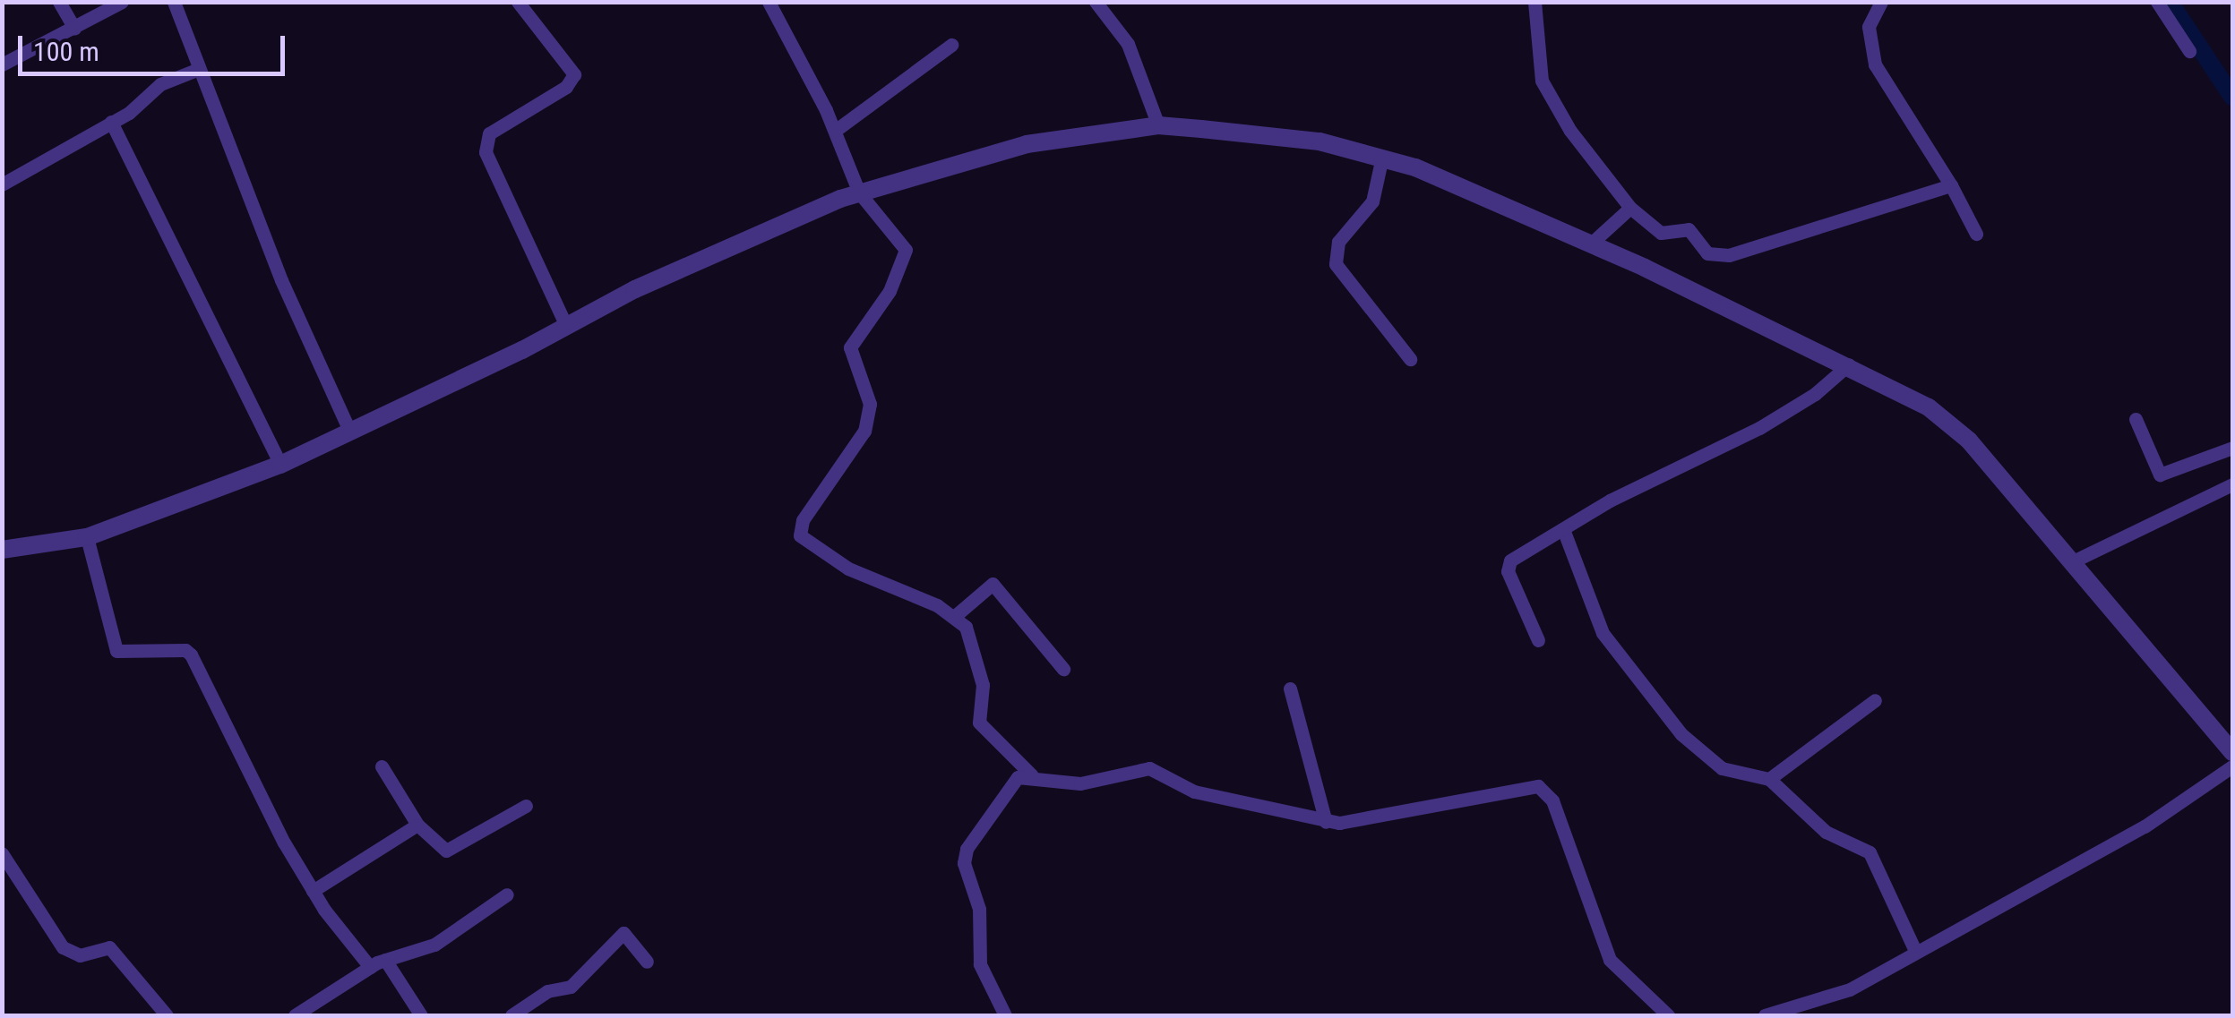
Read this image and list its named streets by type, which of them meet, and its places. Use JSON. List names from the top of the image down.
{
  "scale_bar": "100 m"
}
